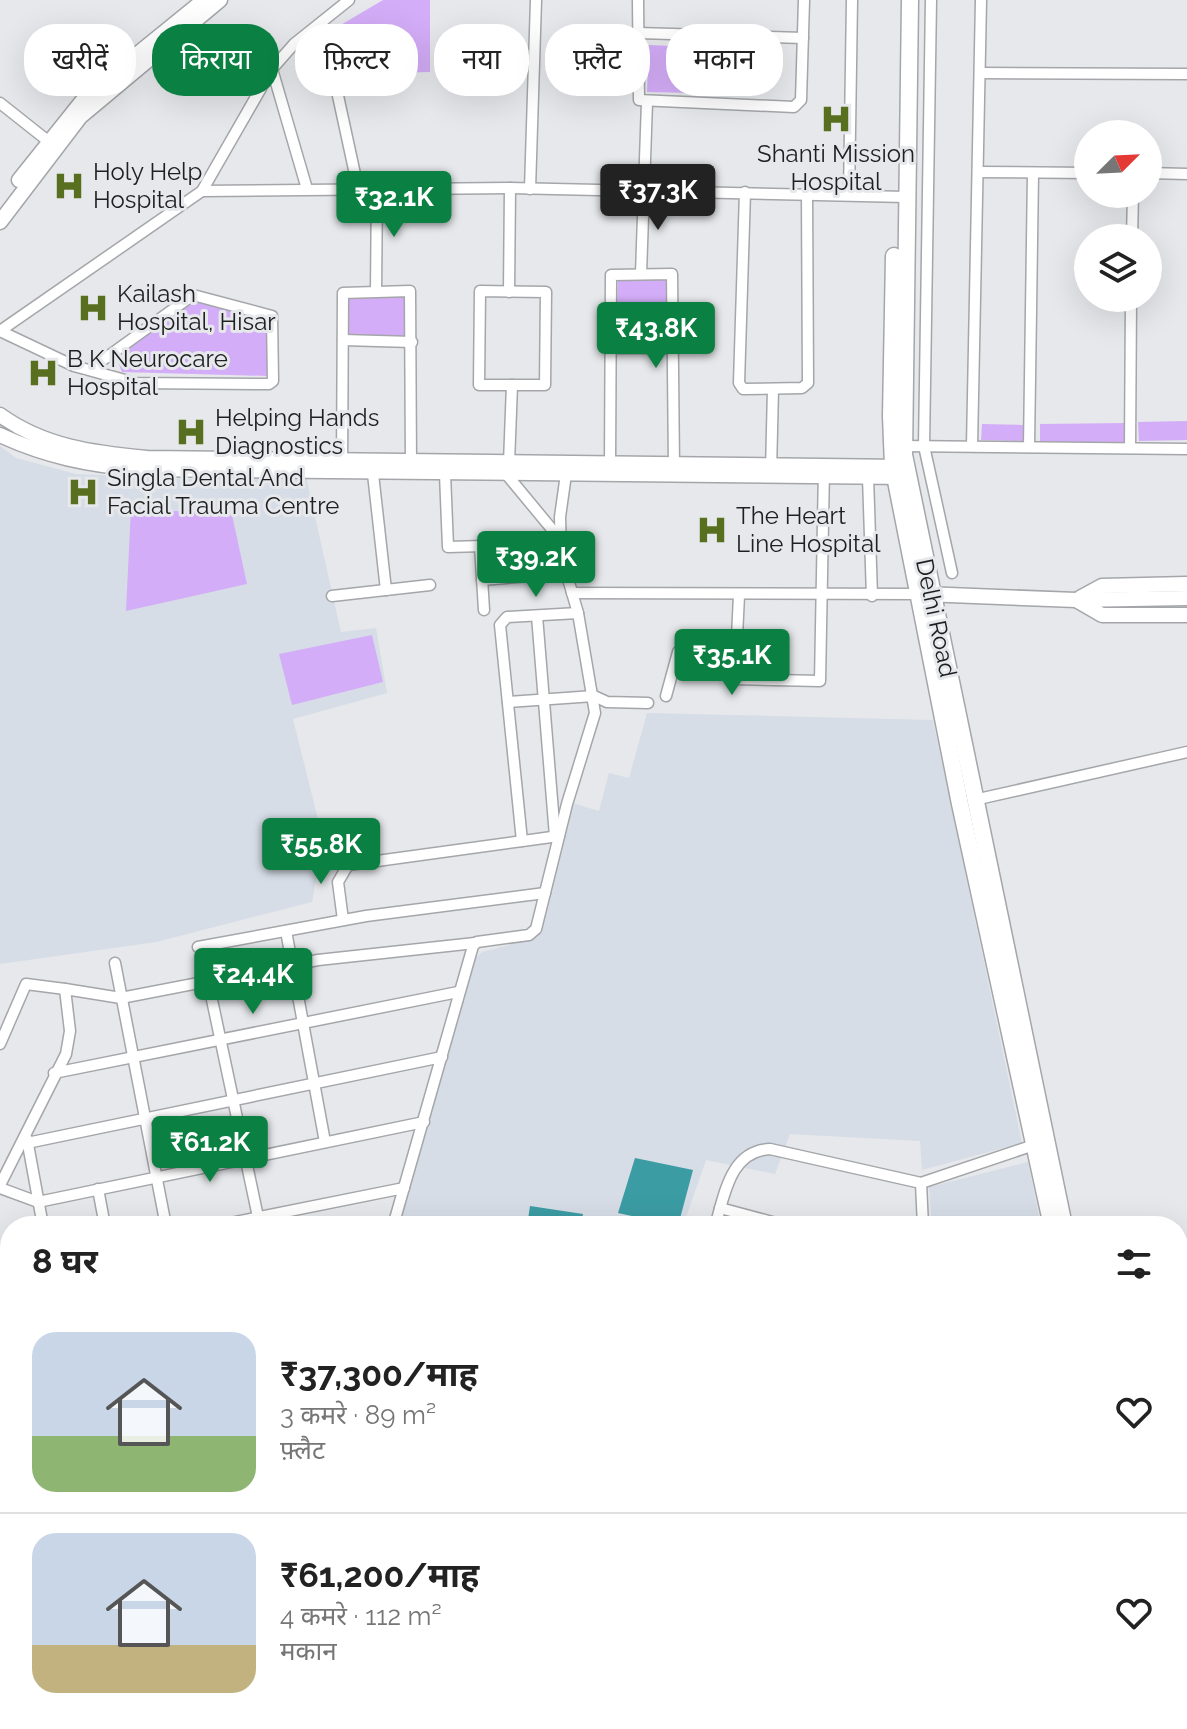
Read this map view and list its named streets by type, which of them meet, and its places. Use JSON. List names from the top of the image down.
{
  "streets": {
    "main road": ["Delhi Road"]
  },
  "places": {
    "hospital": [
      "Shanti Mission Hospital",
      "Holy Help Hospital",
      "Kailash Hospital, Hisar",
      "B K Neurocare Hospital",
      "Helping Hands Diagnostics",
      "Singla Dental And Facial Trauma Centre",
      "The Heart Line Hospital"
    ]
  },
  "north": "top right",
  "page": {
    "chip": [
      "खरीदें",
      "किराया",
      "फ़िल्टर",
      "नया",
      "फ़्लैट",
      "मकान"
    ],
    "price": [
      "₹37.3K",
      "₹32.1K",
      "₹43.8K",
      "₹39.2K",
      "₹35.1K",
      "₹55.8K",
      "₹24.4K",
      "₹61.2K"
    ],
    "heading": "8 घर",
    "list": [
      {
        "name": "₹37,300/माह",
        "note": "3 कमरे · 89 m² · फ़्लैट"
      },
      {
        "name": "₹61,200/माह",
        "note": "4 कमरे · 112 m² · मकान"
      }
    ]
  }
}
